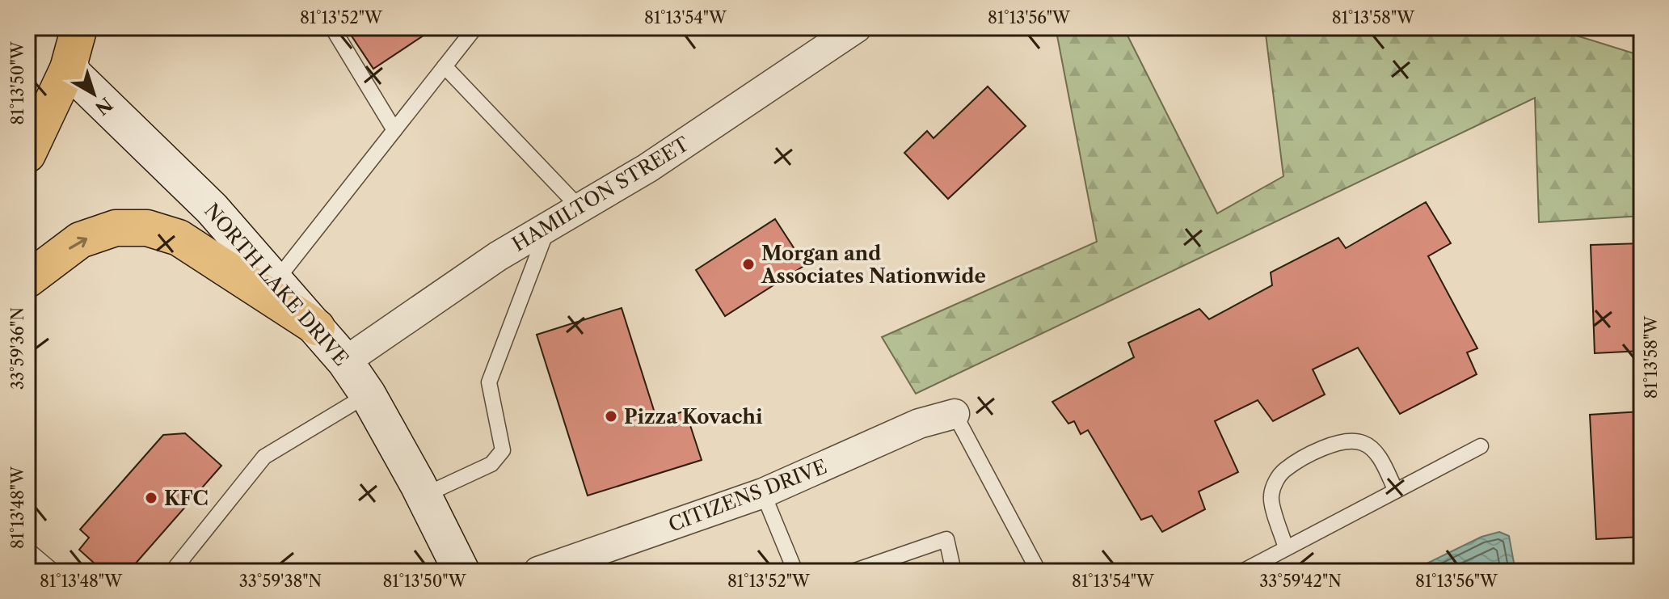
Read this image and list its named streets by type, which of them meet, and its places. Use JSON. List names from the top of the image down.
{
  "streets": {
    "main road": ["NORTH LAKE DRIVE"],
    "street": ["HAMILTON STREET", "CITIZENS DRIVE"]
  },
  "crossings": [
    ["HAMILTON STREET", "NORTH LAKE DRIVE"]
  ],
  "places": ["Morgan and Associates Nationwide", "Pizza Kovachi", "KFC"],
  "north": "bottom right",
  "coordinates": [
    "81°13'52\"W",
    "81°13'54\"W",
    "81°13'56\"W",
    "81°13'58\"W",
    "81°13'50\"W",
    "33°59'36\"N",
    "81°13'48\"W",
    "33°59'38\"N",
    "33°59'42\"N"
  ]
}
